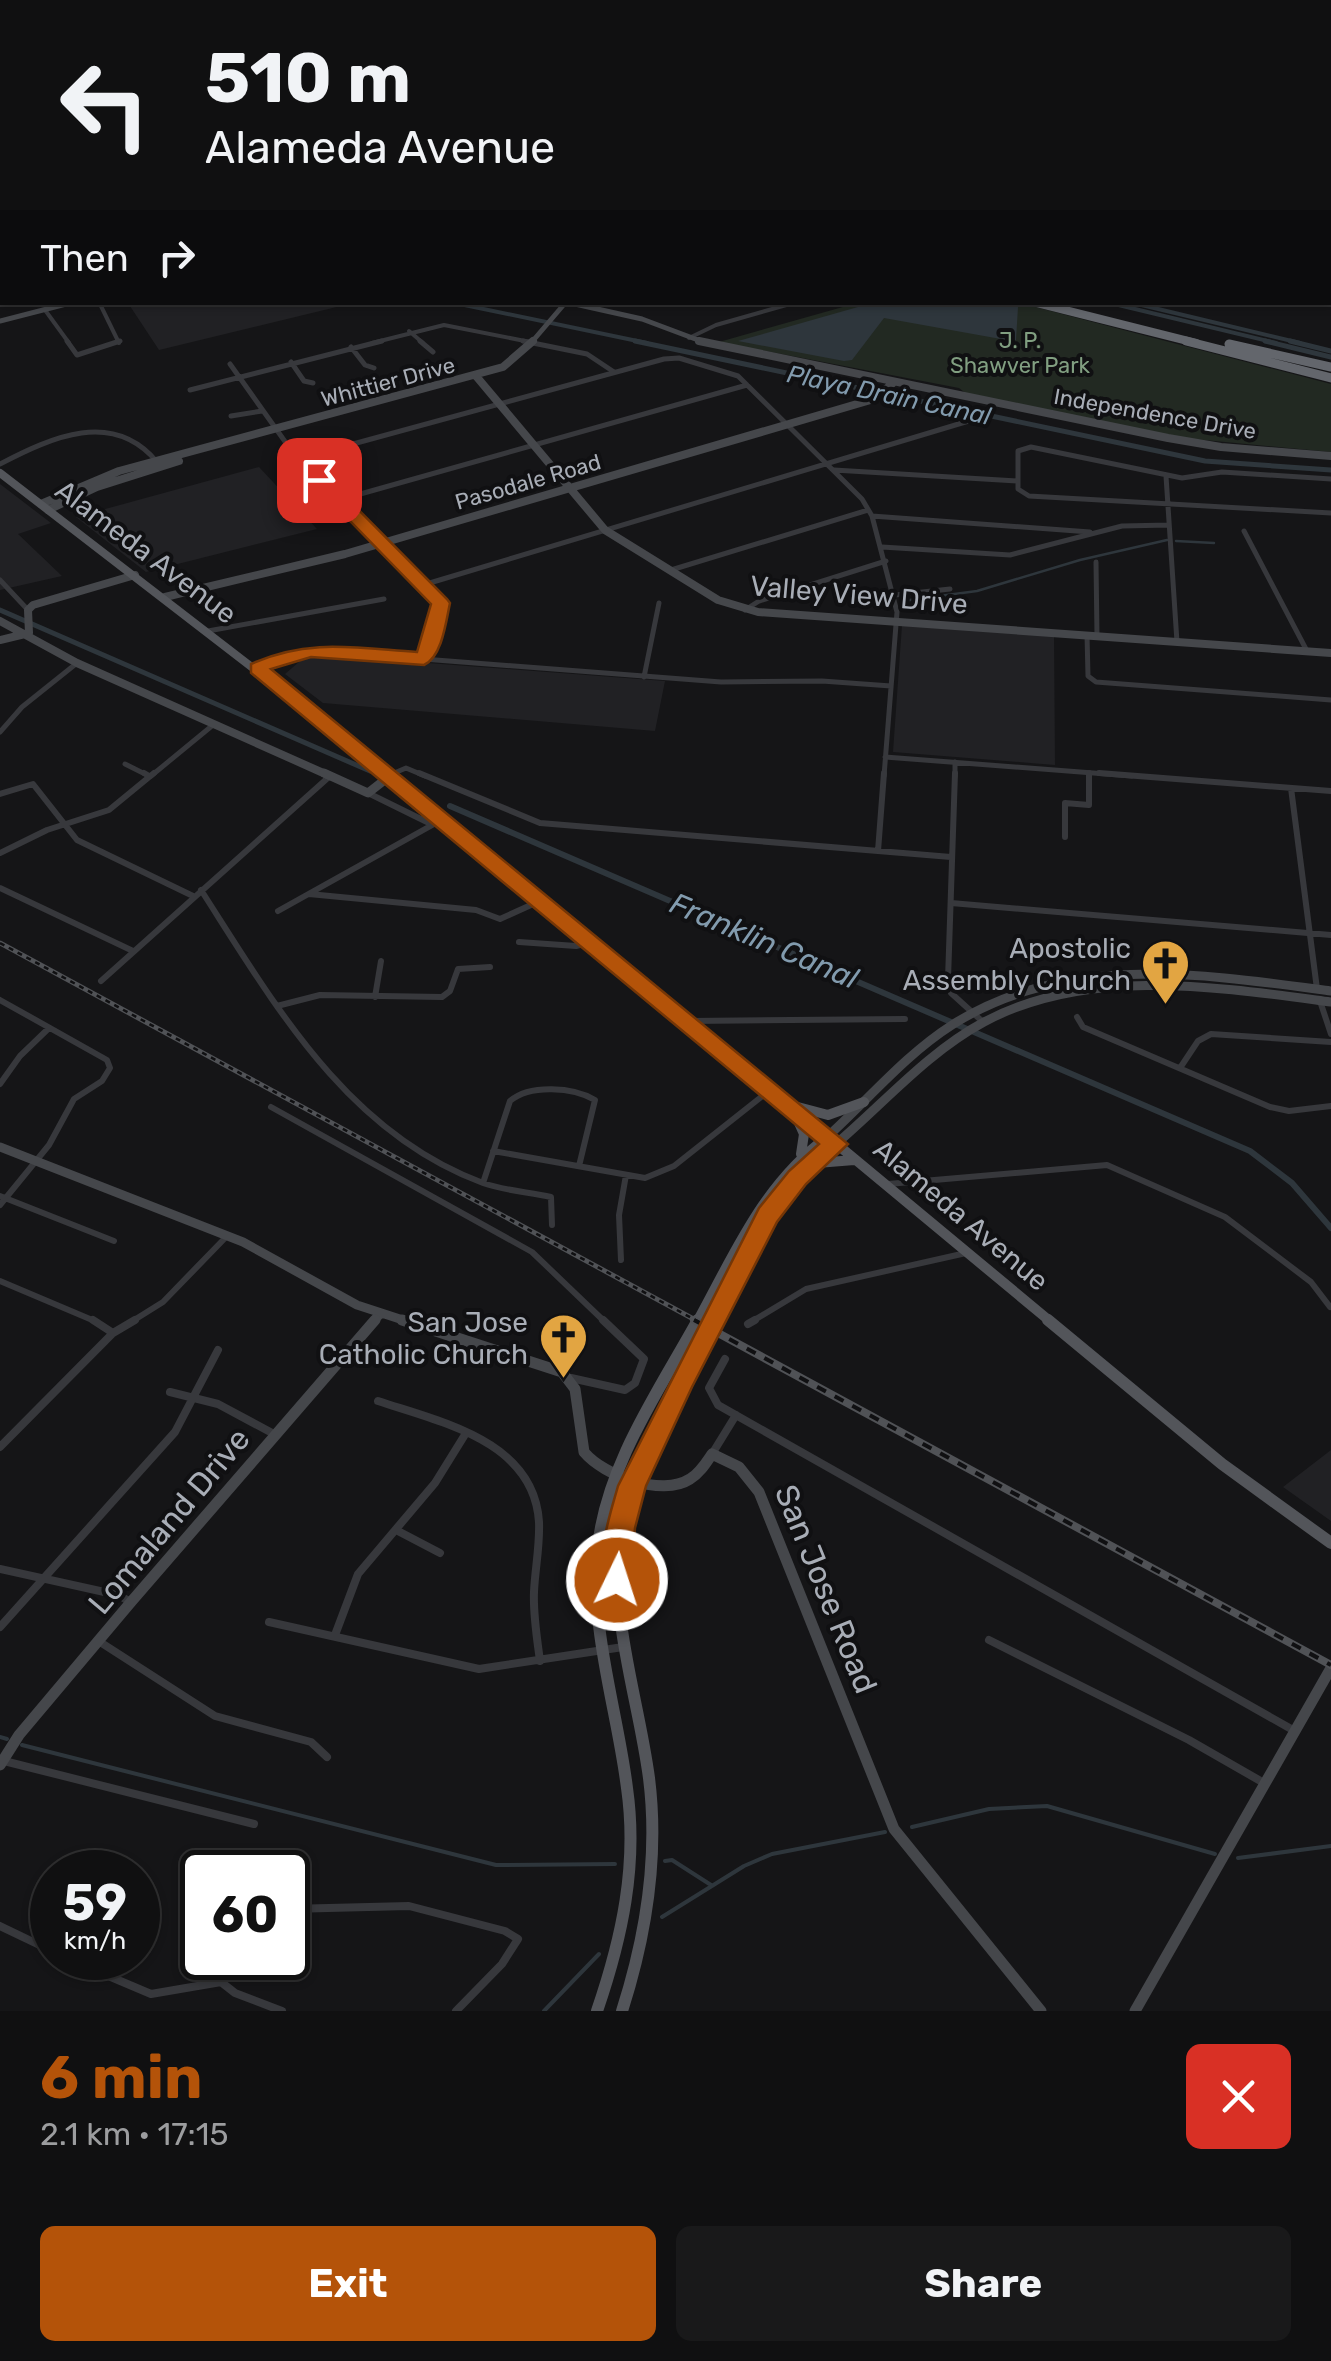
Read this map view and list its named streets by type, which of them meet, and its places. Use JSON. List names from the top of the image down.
{
  "streets": {
    "main road": ["Alameda Avenue"],
    "street": [
      "Whittier Drive",
      "Independence Drive",
      "Pasodale Road",
      "Valley View Drive",
      "Lomaland Drive",
      "San Jose Road"
    ]
  },
  "crossings": [
    ["Whittier Drive", "Alameda Avenue"],
    ["Whittier Drive", "Valley View Drive"],
    ["Independence Drive", "Pasodale Road"],
    ["Pasodale Road", "Alameda Avenue"],
    ["Pasodale Road", "Valley View Drive"]
  ],
  "water": ["Playa Drain Canal", "Franklin Canal"],
  "parks": ["J. P. Shawver Park"],
  "places": {
    "church": ["Apostolic Assembly Church", "San Jose Catholic Church"]
  },
  "page": {
    "turn": ["510 m", "Alameda Avenue"],
    "then": "Then",
    "speed": "59 km/h",
    "limit": "60",
    "heading": ["6 min", "2.1 km · 17:15"],
    "buttons": ["Exit", "Share"]
  }
}
